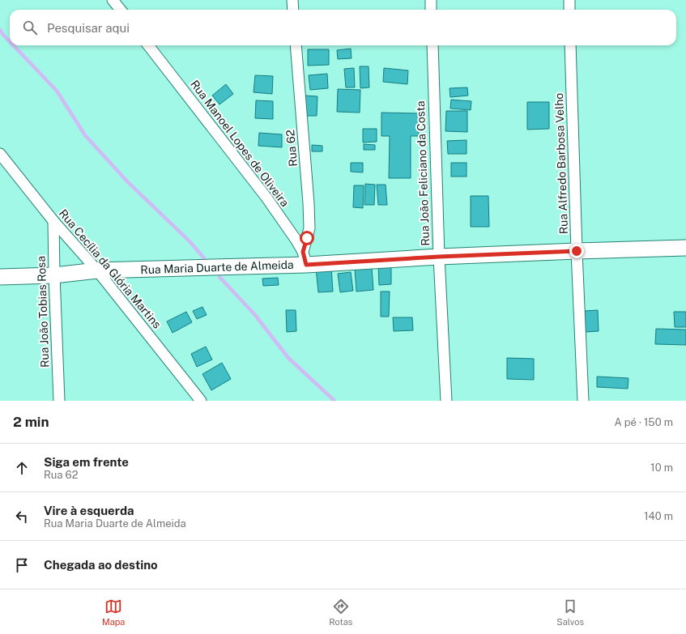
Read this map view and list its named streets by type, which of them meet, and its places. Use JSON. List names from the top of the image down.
{
  "streets": {
    "street": [
      "Rua Manoel Lopes de Oliveira",
      "Rua 62",
      "Rua Alfredo Barbosa Velho",
      "Rua João Feliciano da Costa",
      "Rua Maria Duarte de Almeida",
      "Rua Cecília da Glória Martins",
      "Rua João Tobias Rosa"
    ]
  },
  "crossings": [
    ["Rua Manoel Lopes de Oliveira", "Rua 62"],
    ["Rua Manoel Lopes de Oliveira", "Rua Maria Duarte de Almeida"],
    ["Rua 62", "Rua Maria Duarte de Almeida"],
    ["Rua Alfredo Barbosa Velho", "Rua Maria Duarte de Almeida"],
    ["Rua João Feliciano da Costa", "Rua Maria Duarte de Almeida"],
    ["Rua Maria Duarte de Almeida", "Rua Cecília da Glória Martins"],
    ["Rua Maria Duarte de Almeida", "Rua João Tobias Rosa"],
    ["Rua Cecília da Glória Martins", "Rua João Tobias Rosa"]
  ],
  "page": {
    "search": "Pesquisar aqui",
    "heading": ["2 min", "A pé · 150 m"],
    "list": [
      ["Siga em frente", "Rua 62", "10 m"],
      ["Vire à esquerda", "Rua Maria Duarte de Almeida", "140 m"],
      "Chegada ao destino"
    ],
    "nav": ["Mapa", "Rotas", "Salvos"]
  }
}
